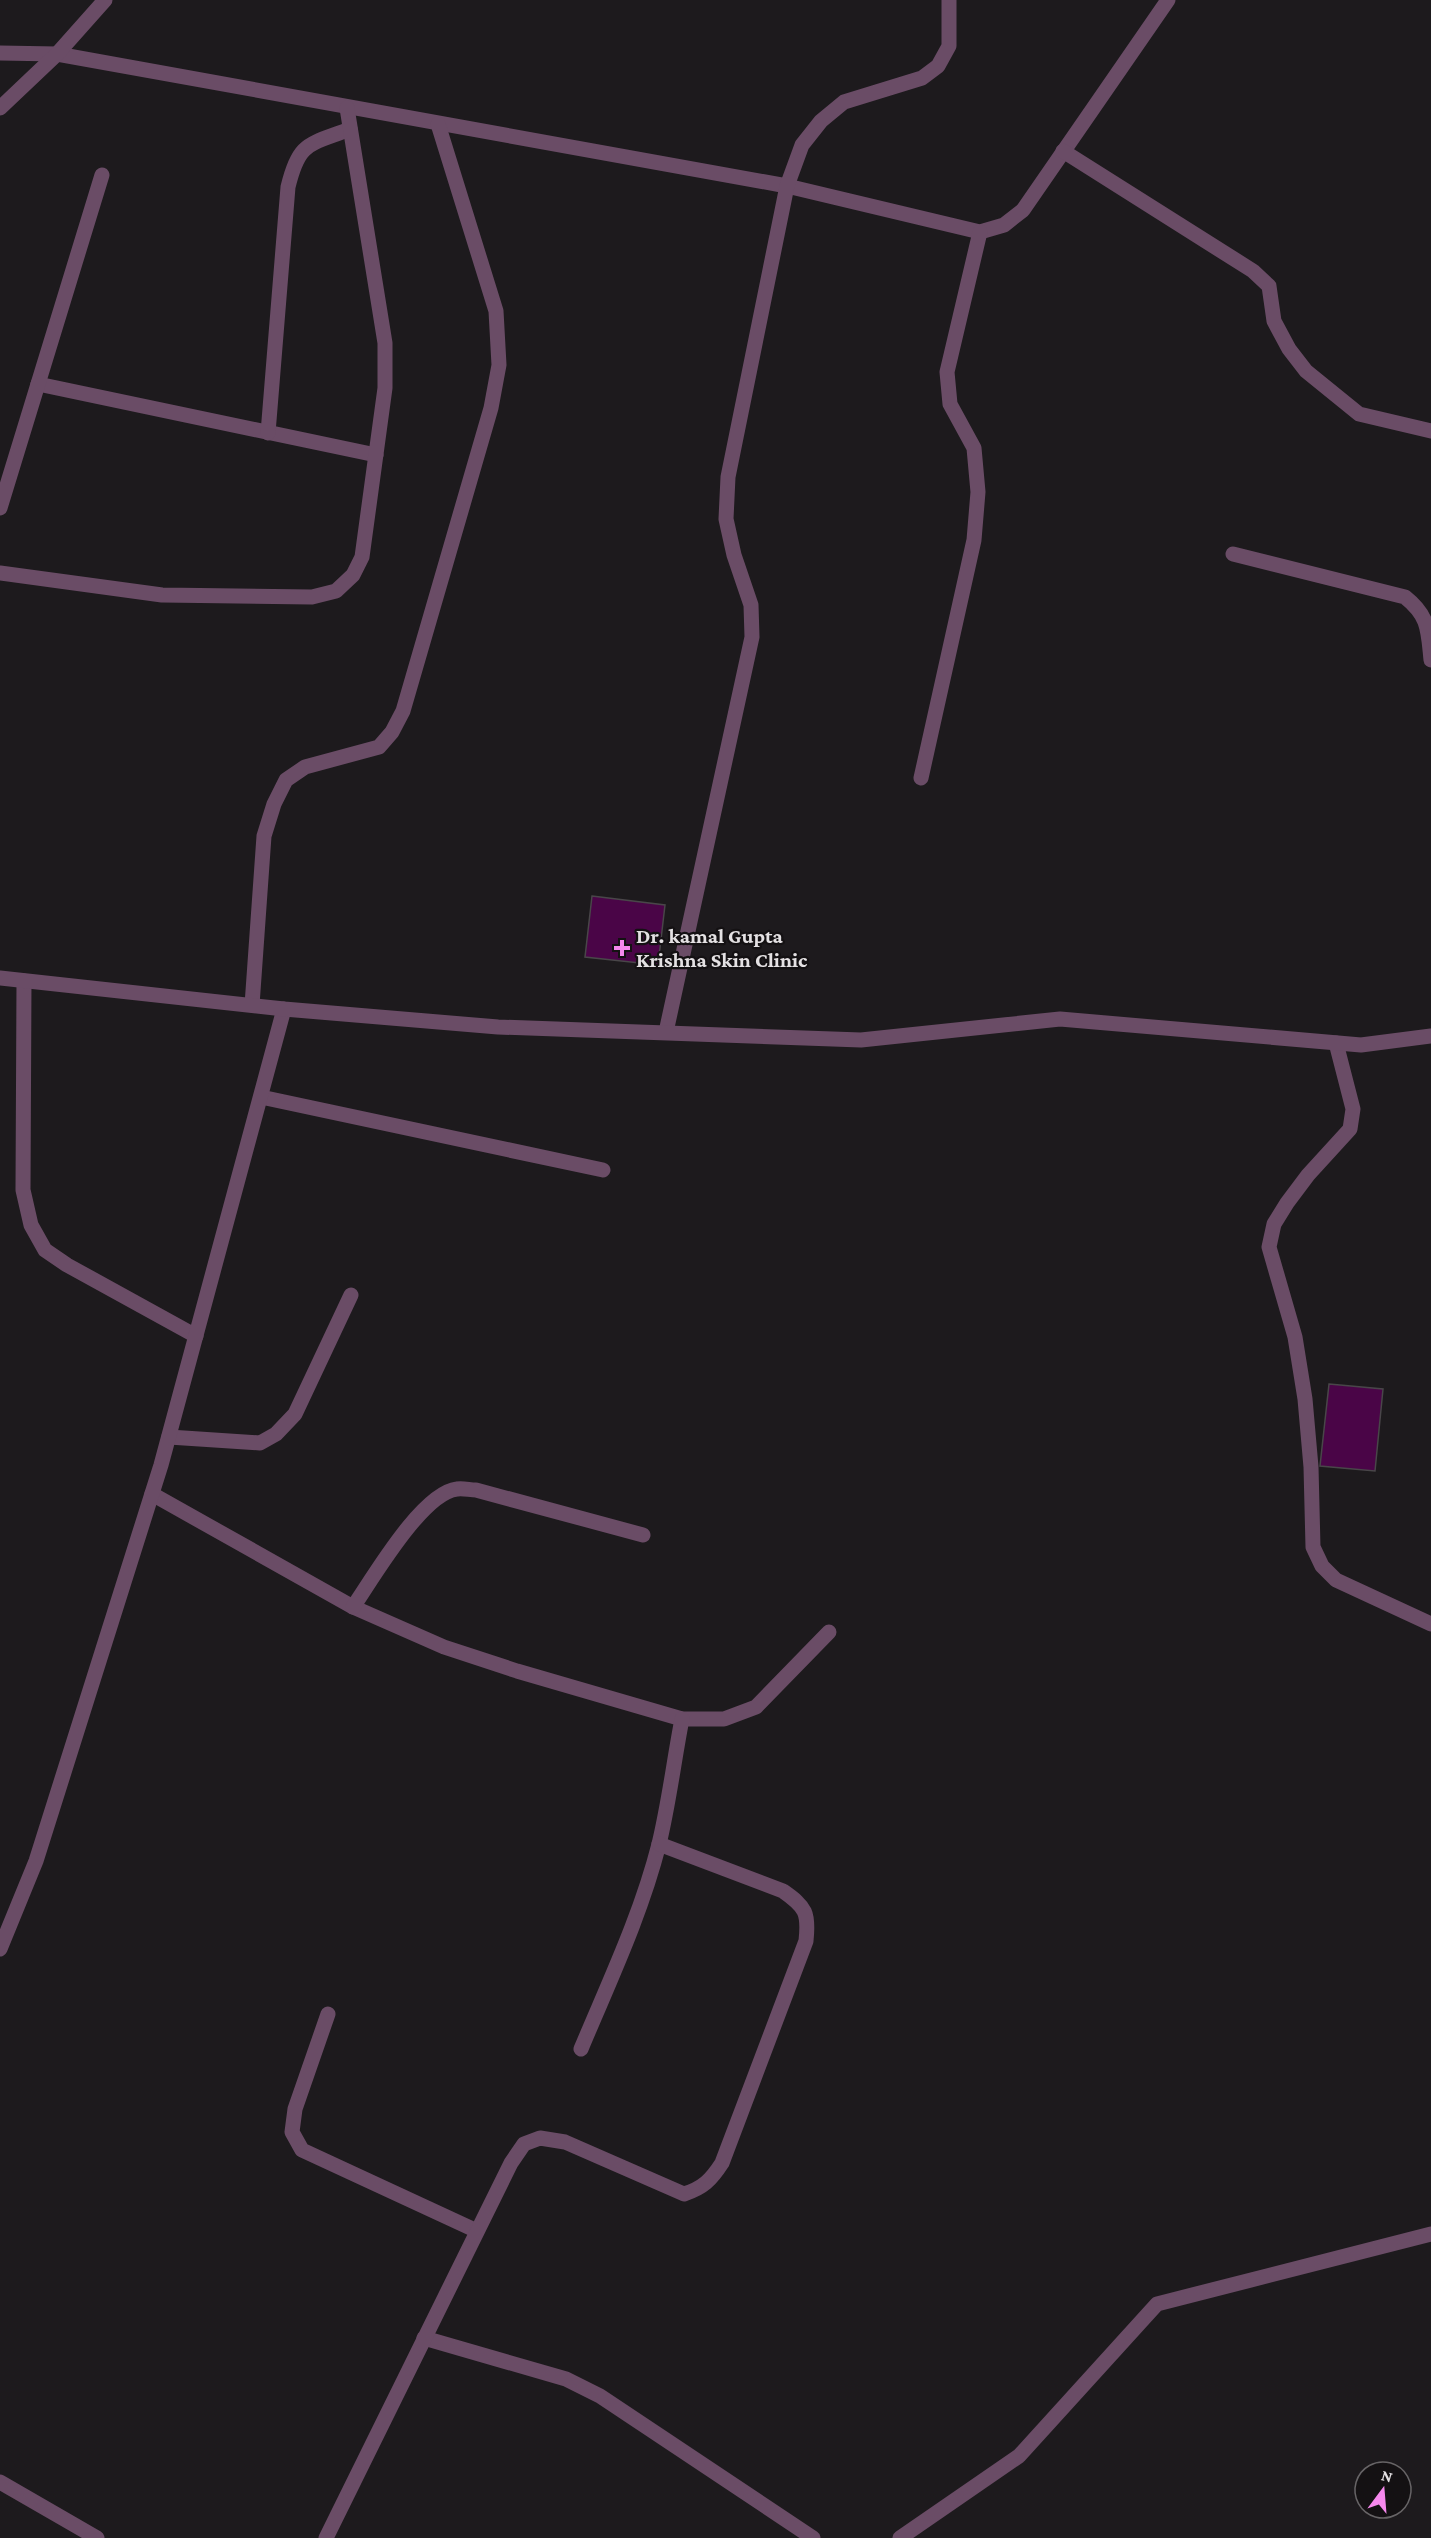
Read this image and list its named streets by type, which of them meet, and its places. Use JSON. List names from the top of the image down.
{
  "places": {
    "health": ["Dr. kamal Gupta Krishna Skin Clinic"]
  },
  "north": "top"
}
